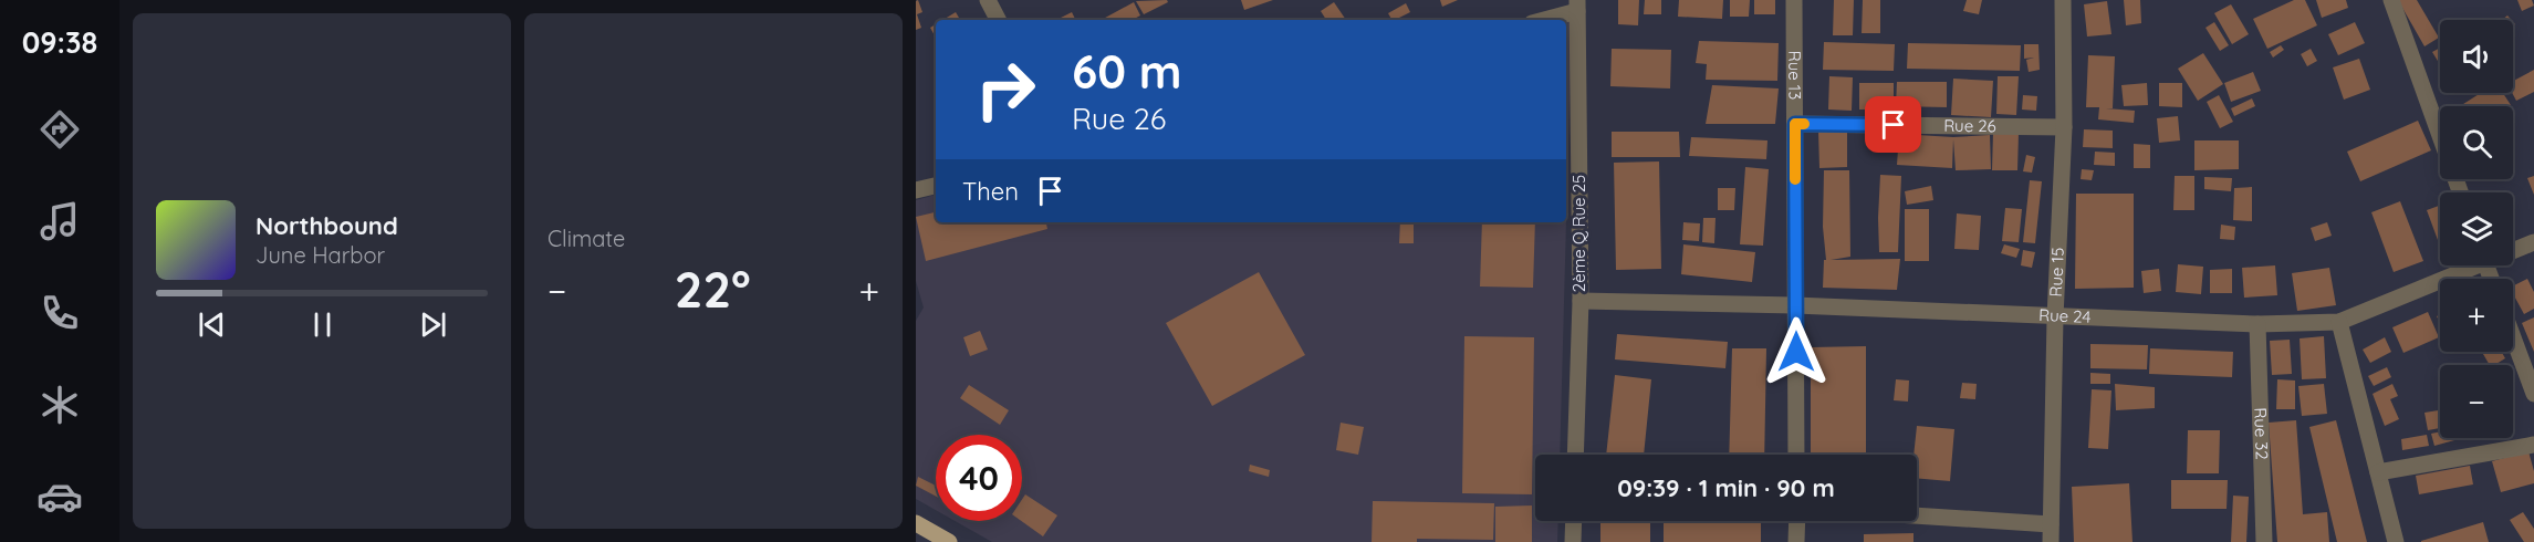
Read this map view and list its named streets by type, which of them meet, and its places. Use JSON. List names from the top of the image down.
{
  "streets": {
    "street": [
      "Rue 13",
      "Rue 26",
      "2ème Q Rue 25",
      "Rue 15",
      "Rue 24",
      "Rue 32"
    ]
  },
  "crossings": [
    ["Rue 13", "Rue 26"],
    ["Rue 13", "Rue 24"],
    ["Rue 26", "Rue 15"],
    ["2ème Q Rue 25", "Rue 24"],
    ["Rue 15", "Rue 24"],
    ["Rue 24", "Rue 32"]
  ],
  "page": {
    "tabs": "09:38",
    "tile": "Climate",
    "map_buttons": ["+", "−"],
    "turn": ["60 m", "Rue 26"],
    "then": "Then",
    "song": ["Northbound", "June Harbor"],
    "heat": ["−", "22°", "+"],
    "limit": "40",
    "trip": "09:39 · 1 min · 90 m"
  }
}
